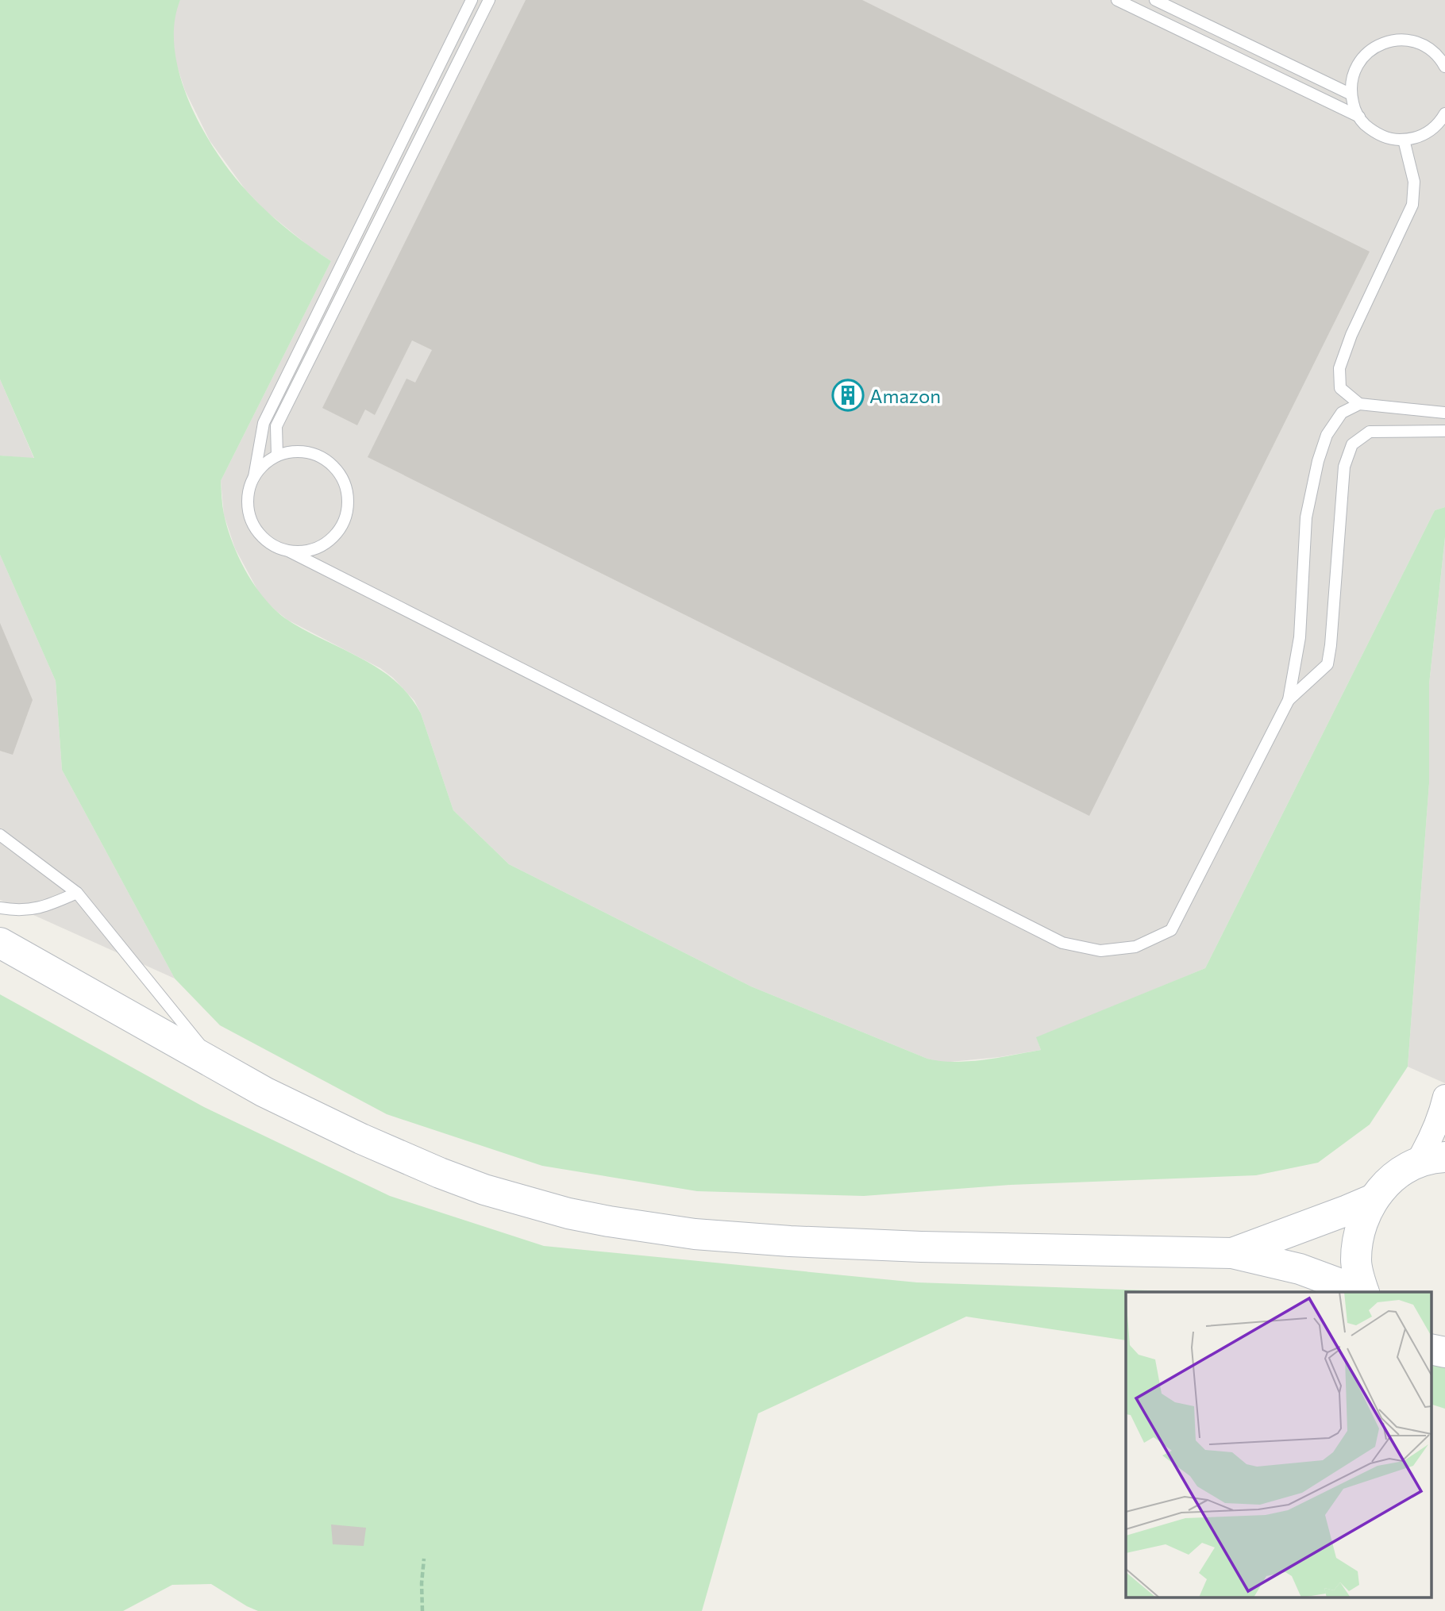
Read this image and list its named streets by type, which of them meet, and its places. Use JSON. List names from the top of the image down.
{
  "places": {
    "building": ["Amazon"]
  }
}
